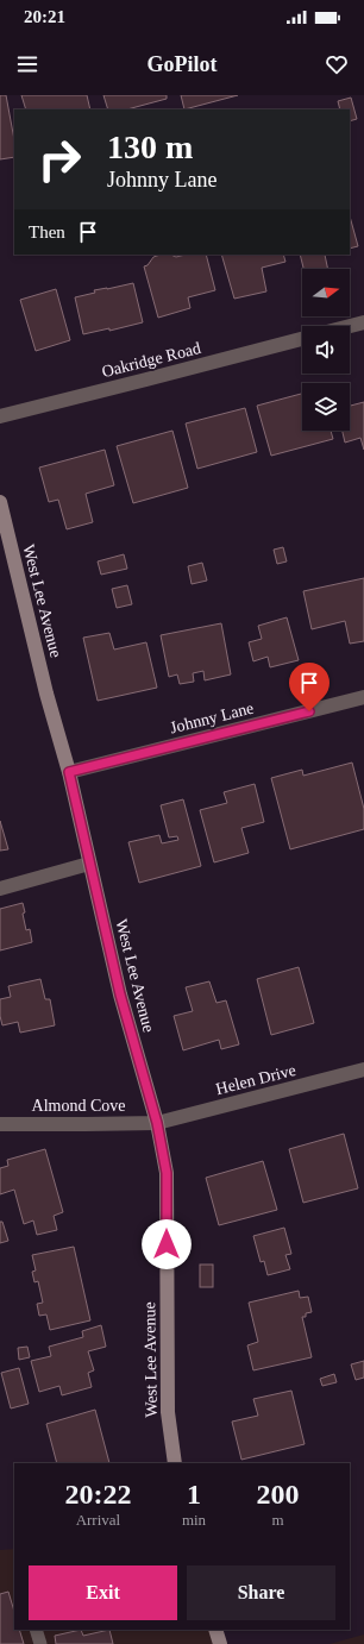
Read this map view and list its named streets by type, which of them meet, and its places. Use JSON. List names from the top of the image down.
{
  "streets": {
    "street": [
      "Oakridge Road",
      "West Lee Avenue",
      "Johnny Lane",
      "Helen Drive",
      "Almond Cove"
    ]
  },
  "crossings": [
    ["West Lee Avenue", "Johnny Lane"],
    ["West Lee Avenue", "Helen Drive"],
    ["West Lee Avenue", "Almond Cove"],
    ["Helen Drive", "Almond Cove"]
  ],
  "north": "right",
  "page": {
    "status": "20:21",
    "header": "GoPilot",
    "turn": ["130 m", "Johnny Lane"],
    "then": "Then",
    "eta": [
      "20:22",
      "Arrival",
      "1",
      "min",
      "200",
      "m"
    ],
    "buttons": ["Exit", "Share"]
  }
}
